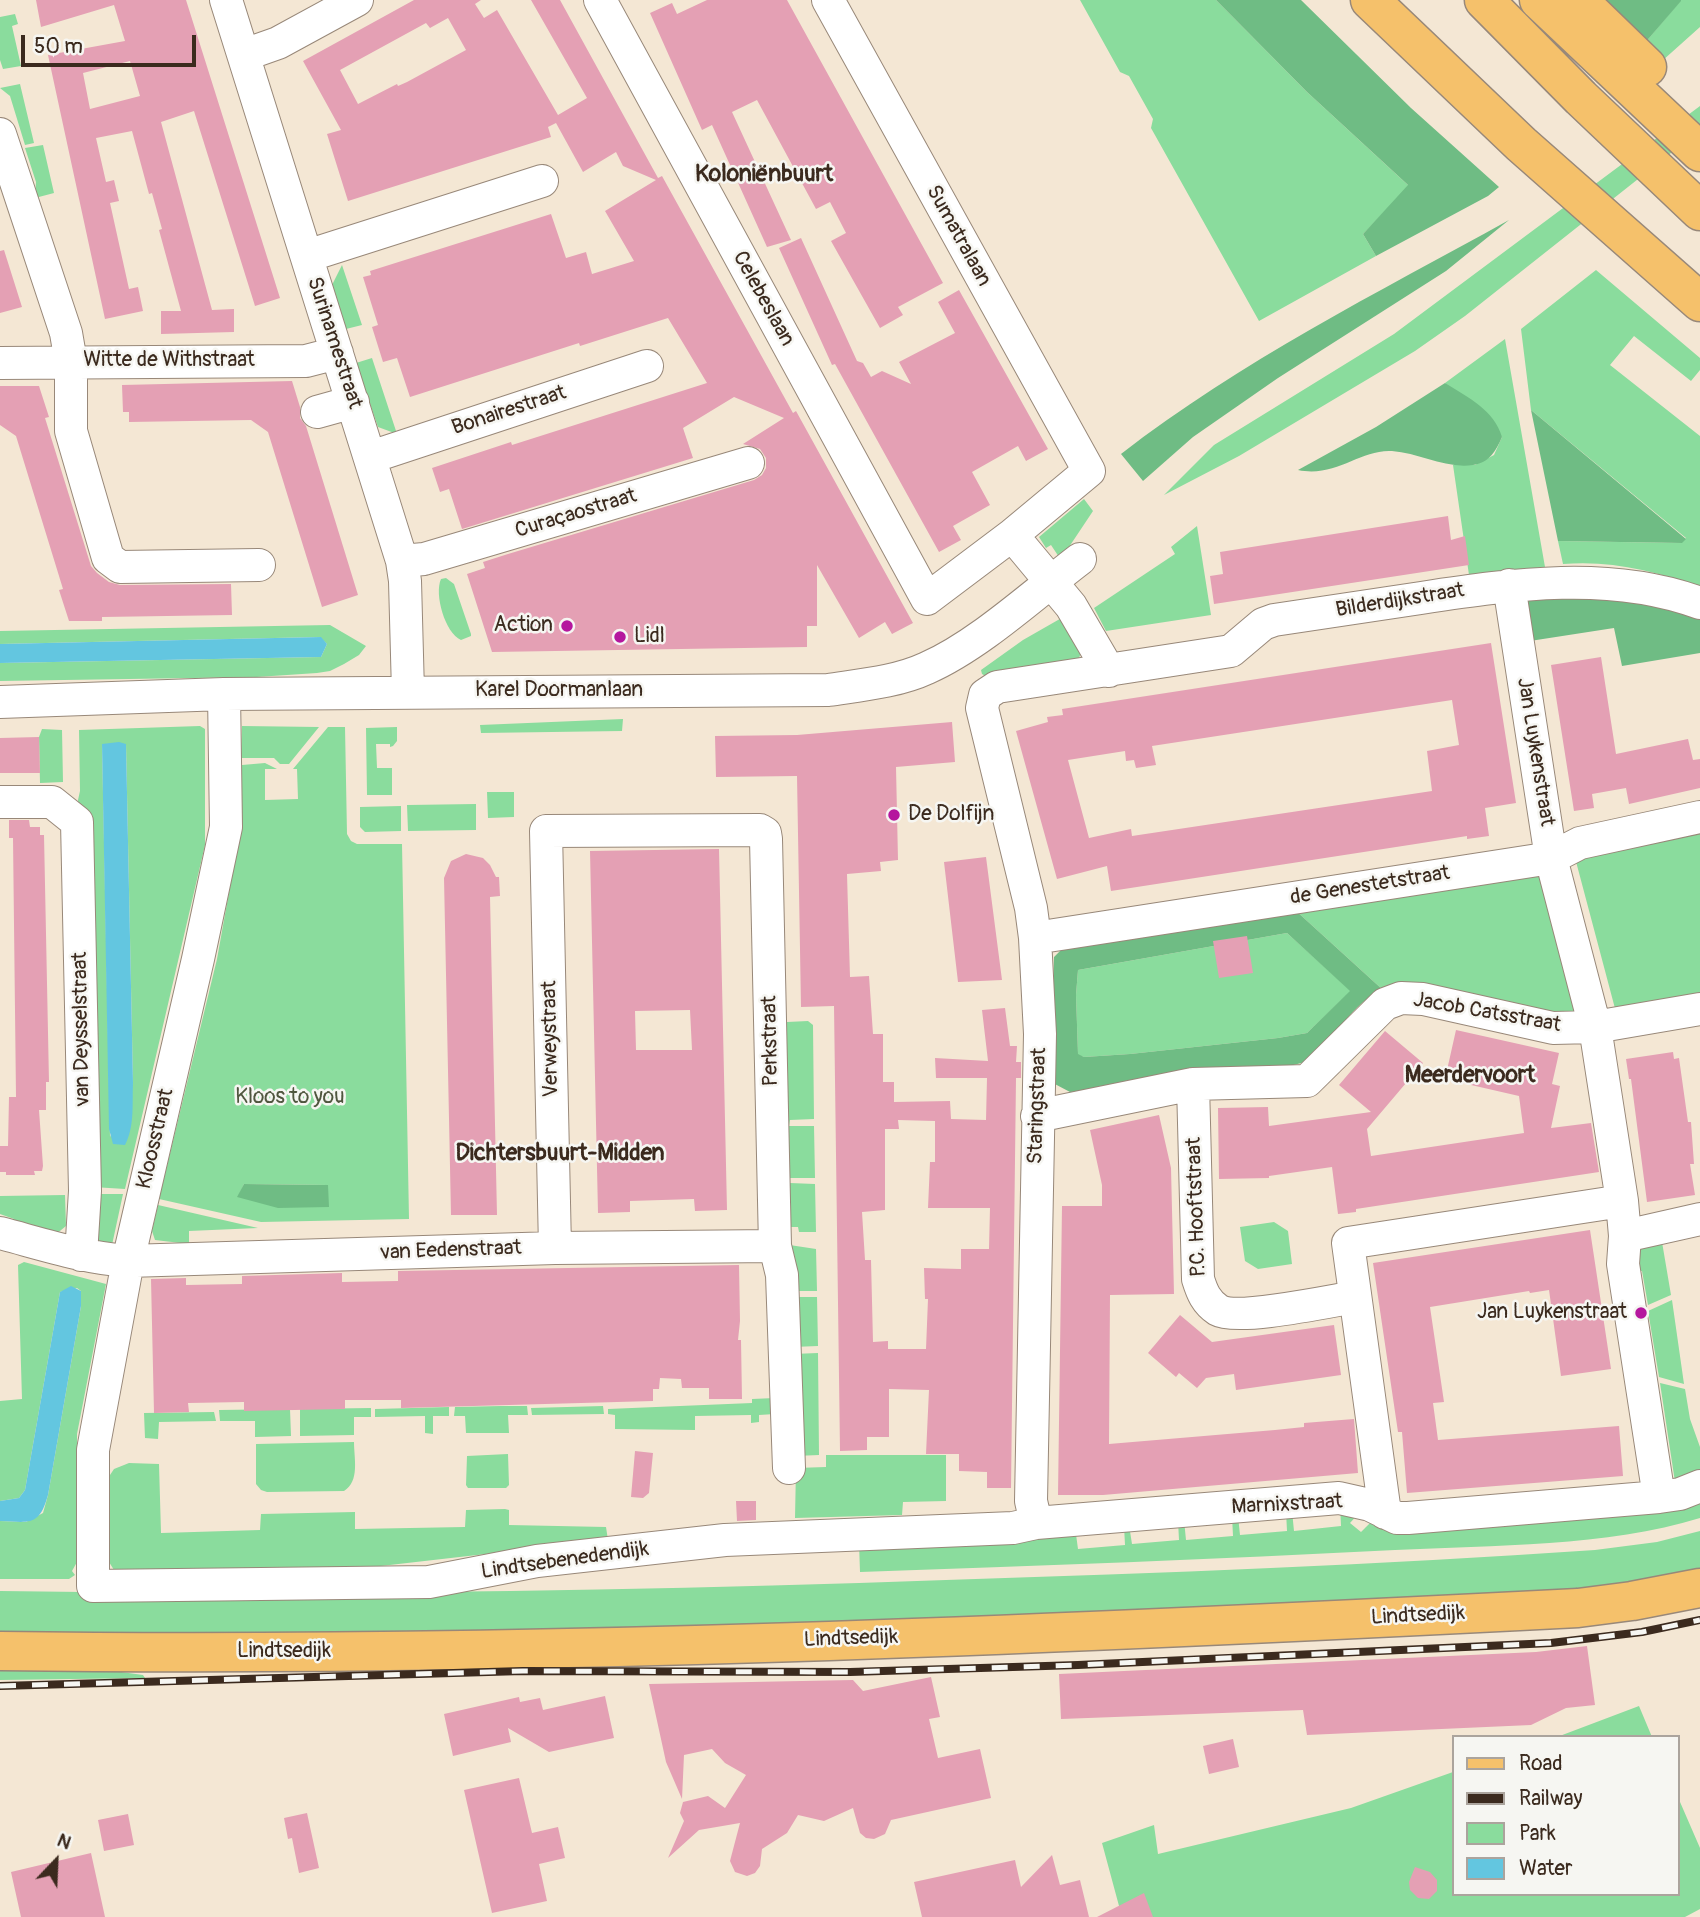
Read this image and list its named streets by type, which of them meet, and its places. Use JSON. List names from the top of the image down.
{
  "streets": {
    "main road": ["Lindtsedijk"],
    "street": [
      "Sumatralaan",
      "Celebeslaan",
      "Surinamestraat",
      "Witte de Withstraat",
      "Bonairestraat",
      "Curaçaostraat",
      "Bilderdijkstraat",
      "Karel Doormanlaan",
      "Jan Luykenstraat",
      "de Genestetstraat",
      "Jacob Catsstraat",
      "van Deysselstraat",
      "Verweystraat",
      "Perkstraat",
      "Staringstraat",
      "Kloosstraat",
      "P.C. Hooftstraat",
      "van Eedenstraat",
      "Marnixstraat",
      "Lindtsebenedendijk"
    ]
  },
  "crossings": [
    ["Sumatralaan", "Celebeslaan"],
    ["Surinamestraat", "Witte de Withstraat"],
    ["Surinamestraat", "Bonairestraat"],
    ["Surinamestraat", "Curaçaostraat"],
    ["Surinamestraat", "Karel Doormanlaan"],
    ["Bilderdijkstraat", "Jan Luykenstraat"],
    ["Bilderdijkstraat", "Staringstraat"],
    ["Karel Doormanlaan", "Kloosstraat"],
    ["Jan Luykenstraat", "de Genestetstraat"],
    ["Jan Luykenstraat", "Jacob Catsstraat"],
    ["Jan Luykenstraat", "Marnixstraat"],
    ["de Genestetstraat", "Staringstraat"],
    ["Jacob Catsstraat", "Staringstraat"],
    ["Jacob Catsstraat", "P.C. Hooftstraat"],
    ["van Deysselstraat", "van Eedenstraat"],
    ["Verweystraat", "Perkstraat"],
    ["Verweystraat", "van Eedenstraat"],
    ["Perkstraat", "van Eedenstraat"],
    ["Staringstraat", "Marnixstraat"],
    ["Staringstraat", "Lindtsebenedendijk"],
    ["Kloosstraat", "van Eedenstraat"],
    ["Kloosstraat", "Lindtsebenedendijk"],
    ["Marnixstraat", "Lindtsebenedendijk"]
  ],
  "districts": ["Koloniënbuurt", "Meerdervoort", "Dichtersbuurt-Midden"],
  "parks": ["Kloos to you"],
  "places": [
    "Action",
    "Lidl",
    "De Dolfijn",
    "Jan Luykenstraat"
  ],
  "legend": [
    "Road",
    "Railway",
    "Park",
    "Water"
  ],
  "scale_bar": "50 m",
  "north": "top right"
}
